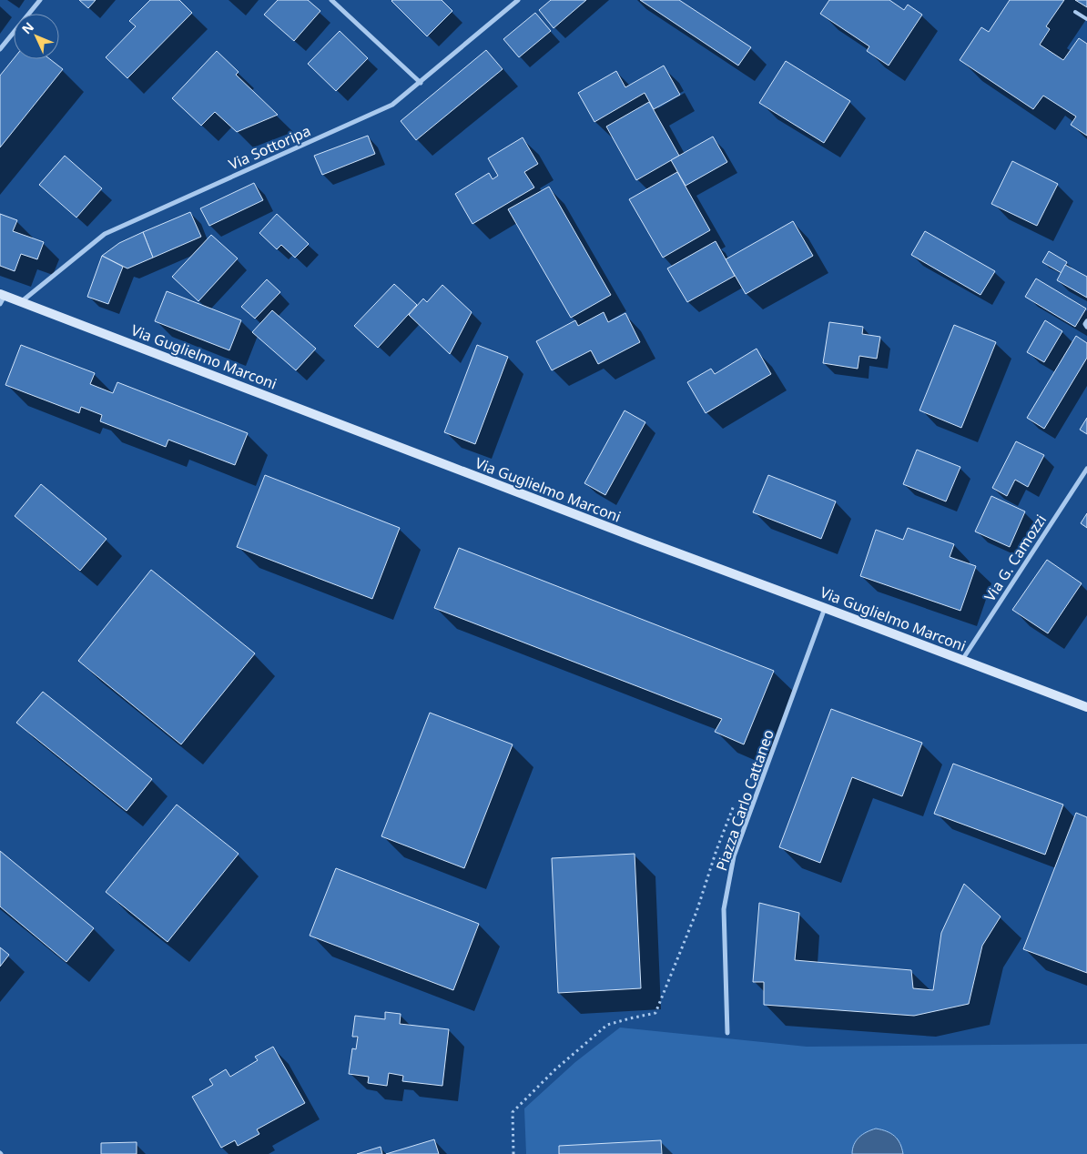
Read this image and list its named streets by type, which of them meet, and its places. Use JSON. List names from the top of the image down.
{
  "streets": {
    "main road": ["Via Guglielmo Marconi"],
    "street": ["Via Sottoripa", "Via G. Camozzi", "Piazza Carlo Cattaneo"]
  },
  "crossings": [
    ["Via Sottoripa", "Via Guglielmo Marconi"],
    ["Via Guglielmo Marconi", "Via G. Camozzi"],
    ["Via Guglielmo Marconi", "Piazza Carlo Cattaneo"]
  ],
  "north": "top left"
}
